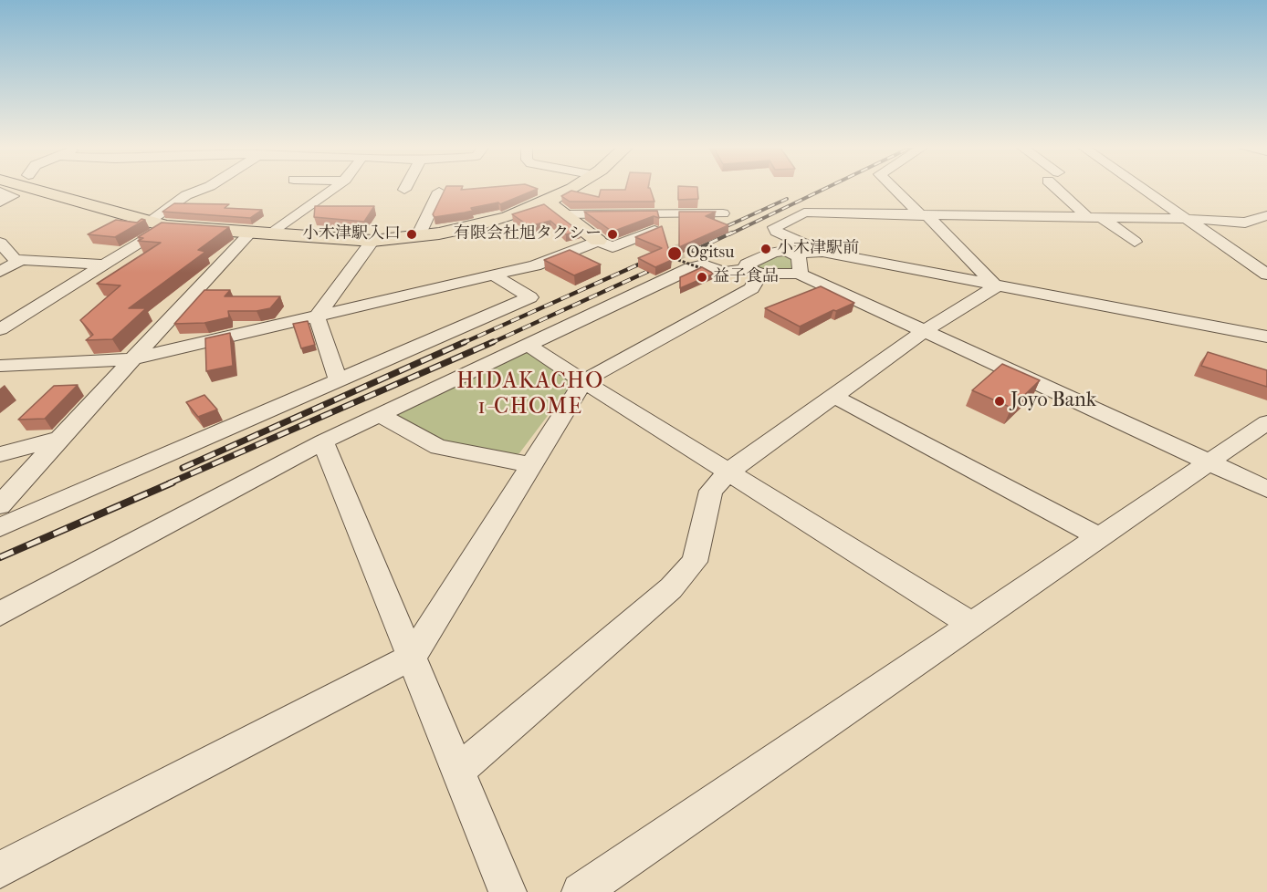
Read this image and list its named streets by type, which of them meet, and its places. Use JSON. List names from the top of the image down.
{
  "districts": ["HIDAKACHO 1-CHOME"],
  "places": [
    "小木津駅入口",
    "有限会社旭タクシー",
    "小木津駅前",
    "Ogitsu",
    "益子食品",
    "Joyo Bank"
  ]
}
